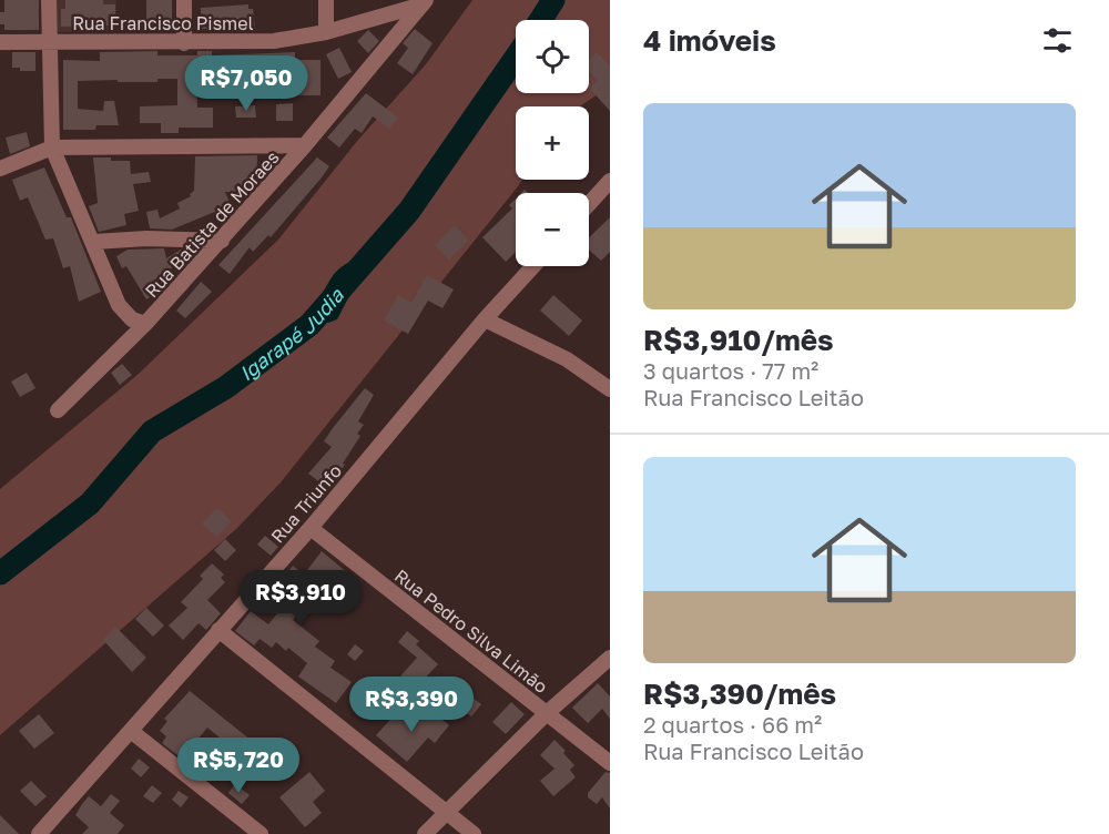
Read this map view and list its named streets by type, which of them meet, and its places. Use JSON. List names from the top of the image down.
{
  "streets": {
    "street": [
      "Rua Francisco Pismel",
      "Rua Batista de Moraes",
      "Rua Triunfo",
      "Rua Pedro Silva Limão"
    ]
  },
  "crossings": [
    ["Rua Francisco Pismel", "Rua Batista de Moraes"],
    ["Rua Triunfo", "Rua Pedro Silva Limão"]
  ],
  "water": ["Igarapé Judia"],
  "page": {
    "heading": "4 imóveis",
    "map_buttons": ["+", "−"],
    "price": [
      "R$7,050",
      "R$3,910",
      "R$3,390",
      "R$5,720"
    ],
    "list": [
      {
        "name": "R$3,910/mês",
        "note": "3 quartos · 77 m² · Rua Francisco Leitão"
      },
      {
        "name": "R$3,390/mês",
        "note": "2 quartos · 66 m² · Rua Francisco Leitão"
      }
    ]
  }
}
